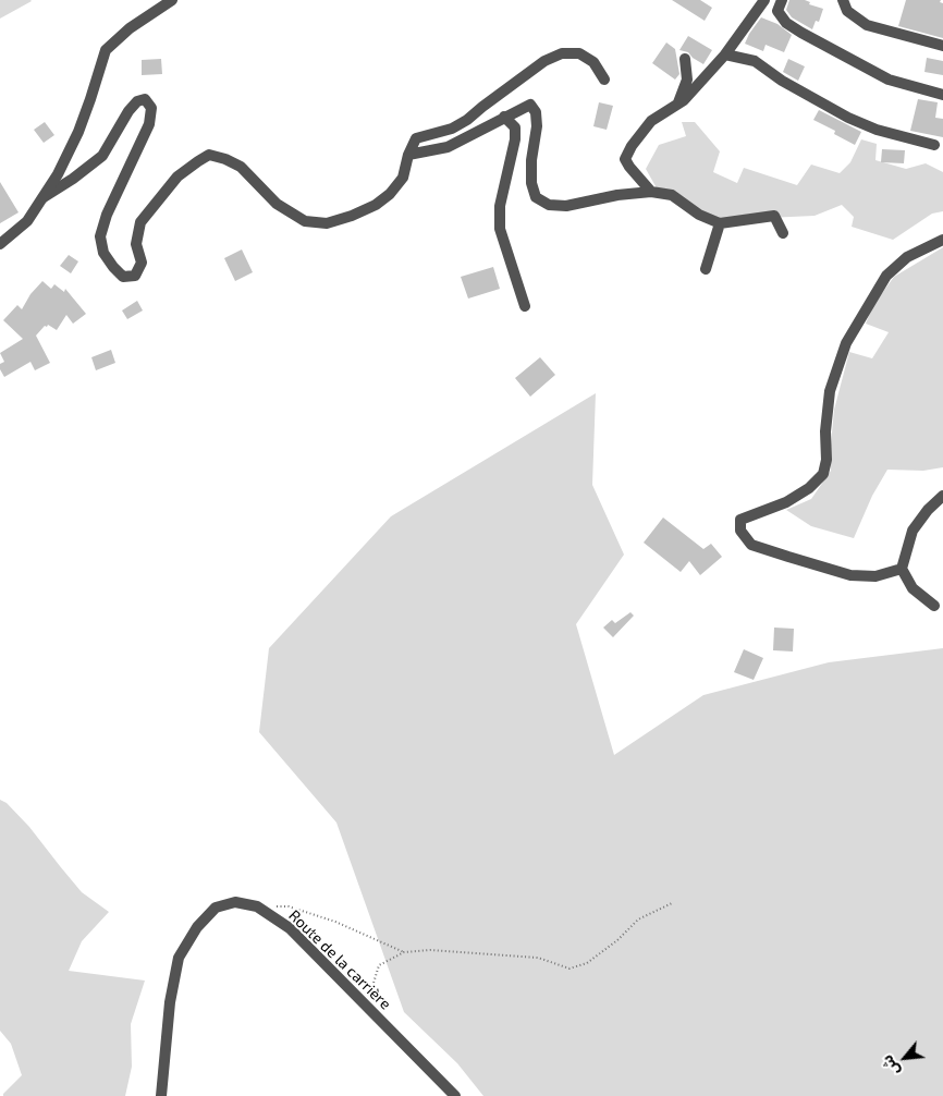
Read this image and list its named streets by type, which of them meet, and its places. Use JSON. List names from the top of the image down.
{
  "streets": {
    "street": ["Route de la carrière"]
  },
  "north": "bottom left"
}
